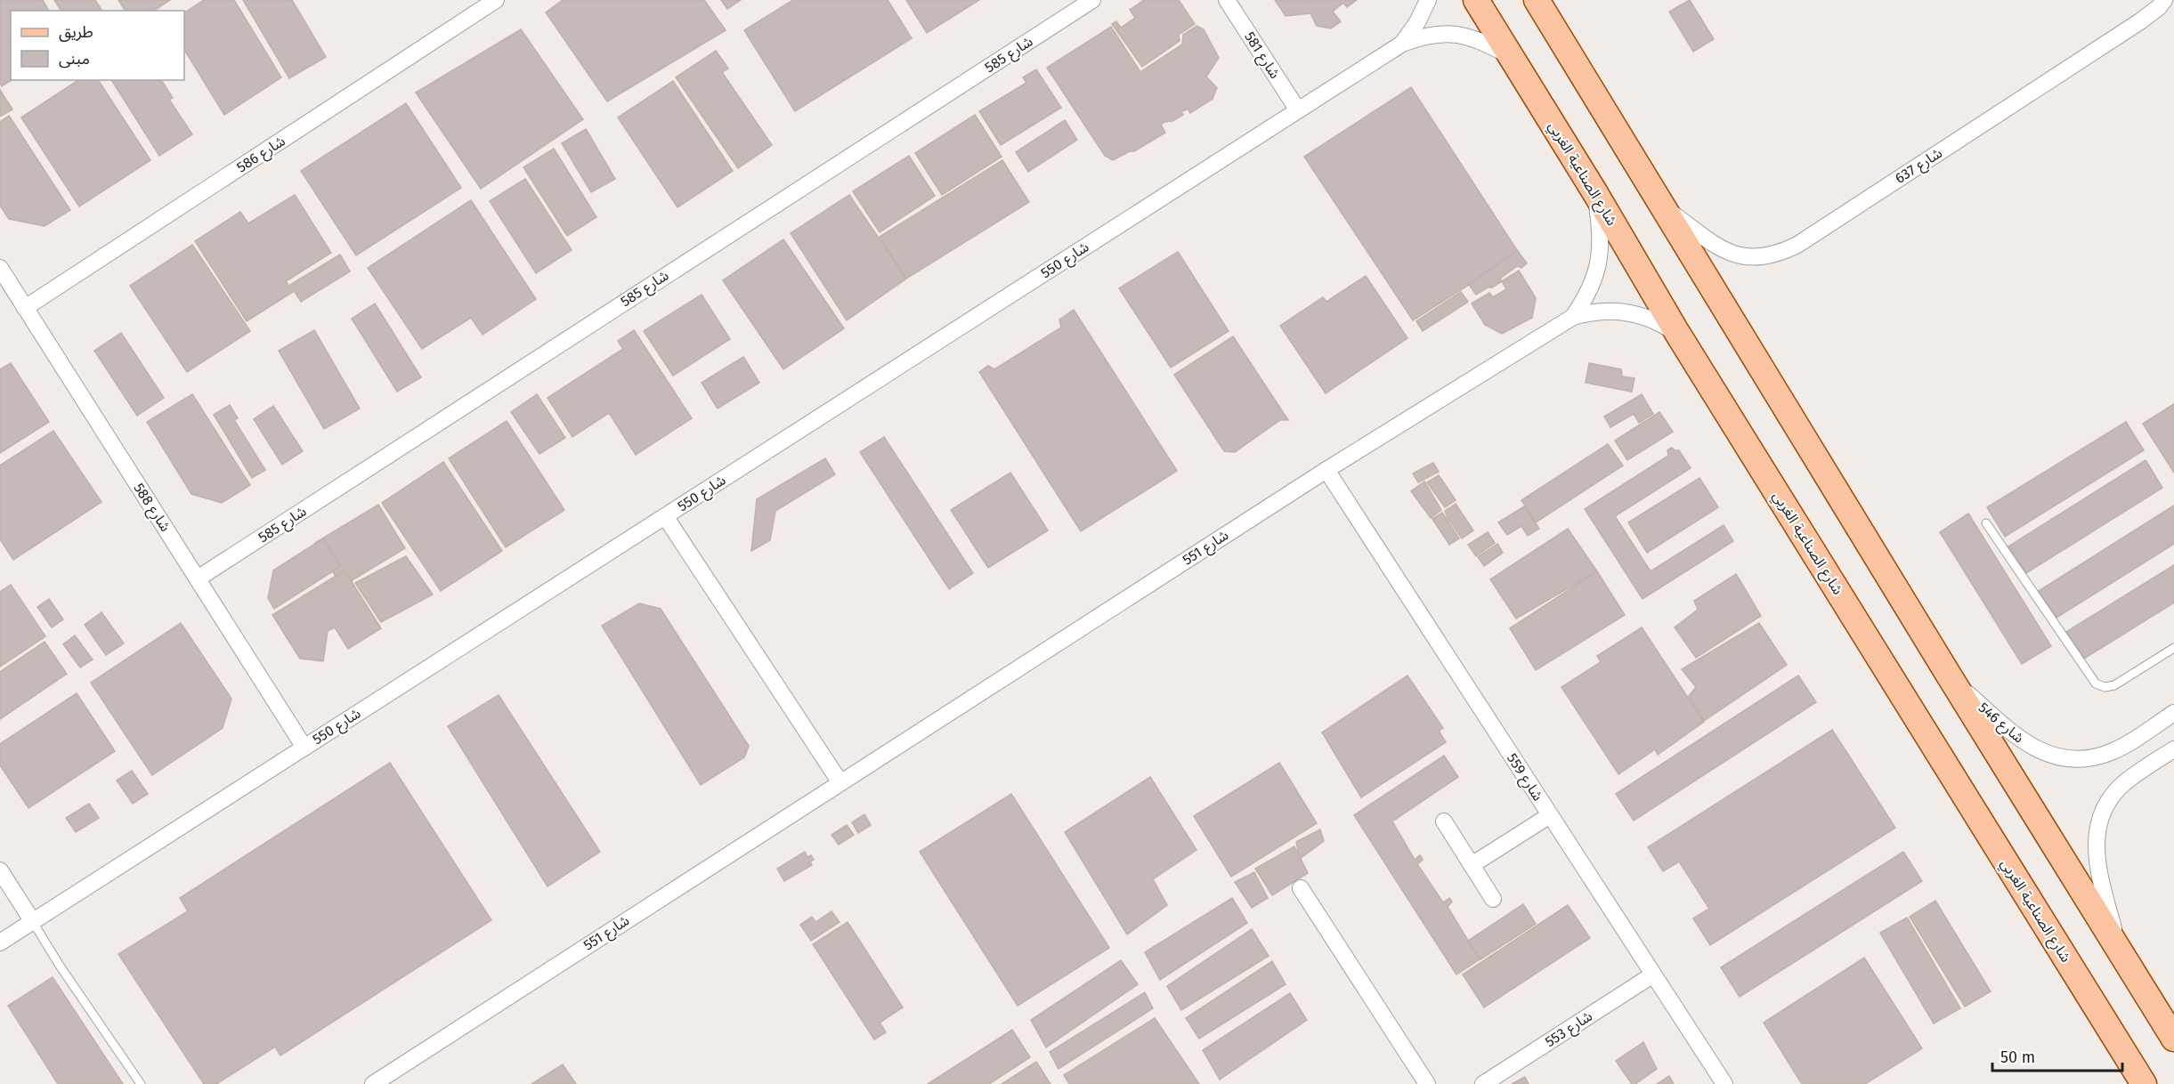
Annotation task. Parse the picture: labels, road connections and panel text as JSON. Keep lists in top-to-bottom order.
{
  "streets": {
    "main road": ["شارع الصناعية الغربي"],
    "street": [
      "شارع 585",
      "شارع 581",
      "شارع 586",
      "شارع 637",
      "شارع 550",
      "شارع 588",
      "شارع 551",
      "شارع 546",
      "شارع 559",
      "شارع 553"
    ]
  },
  "crossings": [
    ["شارع 585", "شارع 588"],
    ["شارع 581", "شارع 550"],
    ["شارع 586", "شارع 588"],
    ["شارع الصناعية الغربي", "شارع 550"],
    ["شارع الصناعية الغربي", "شارع 551"],
    ["شارع 550", "شارع 588"],
    ["شارع 551", "شارع 559"],
    ["شارع 559", "شارع 553"]
  ],
  "legend": ["طريق", "مبنى"],
  "scale_bar": "50 m"
}
